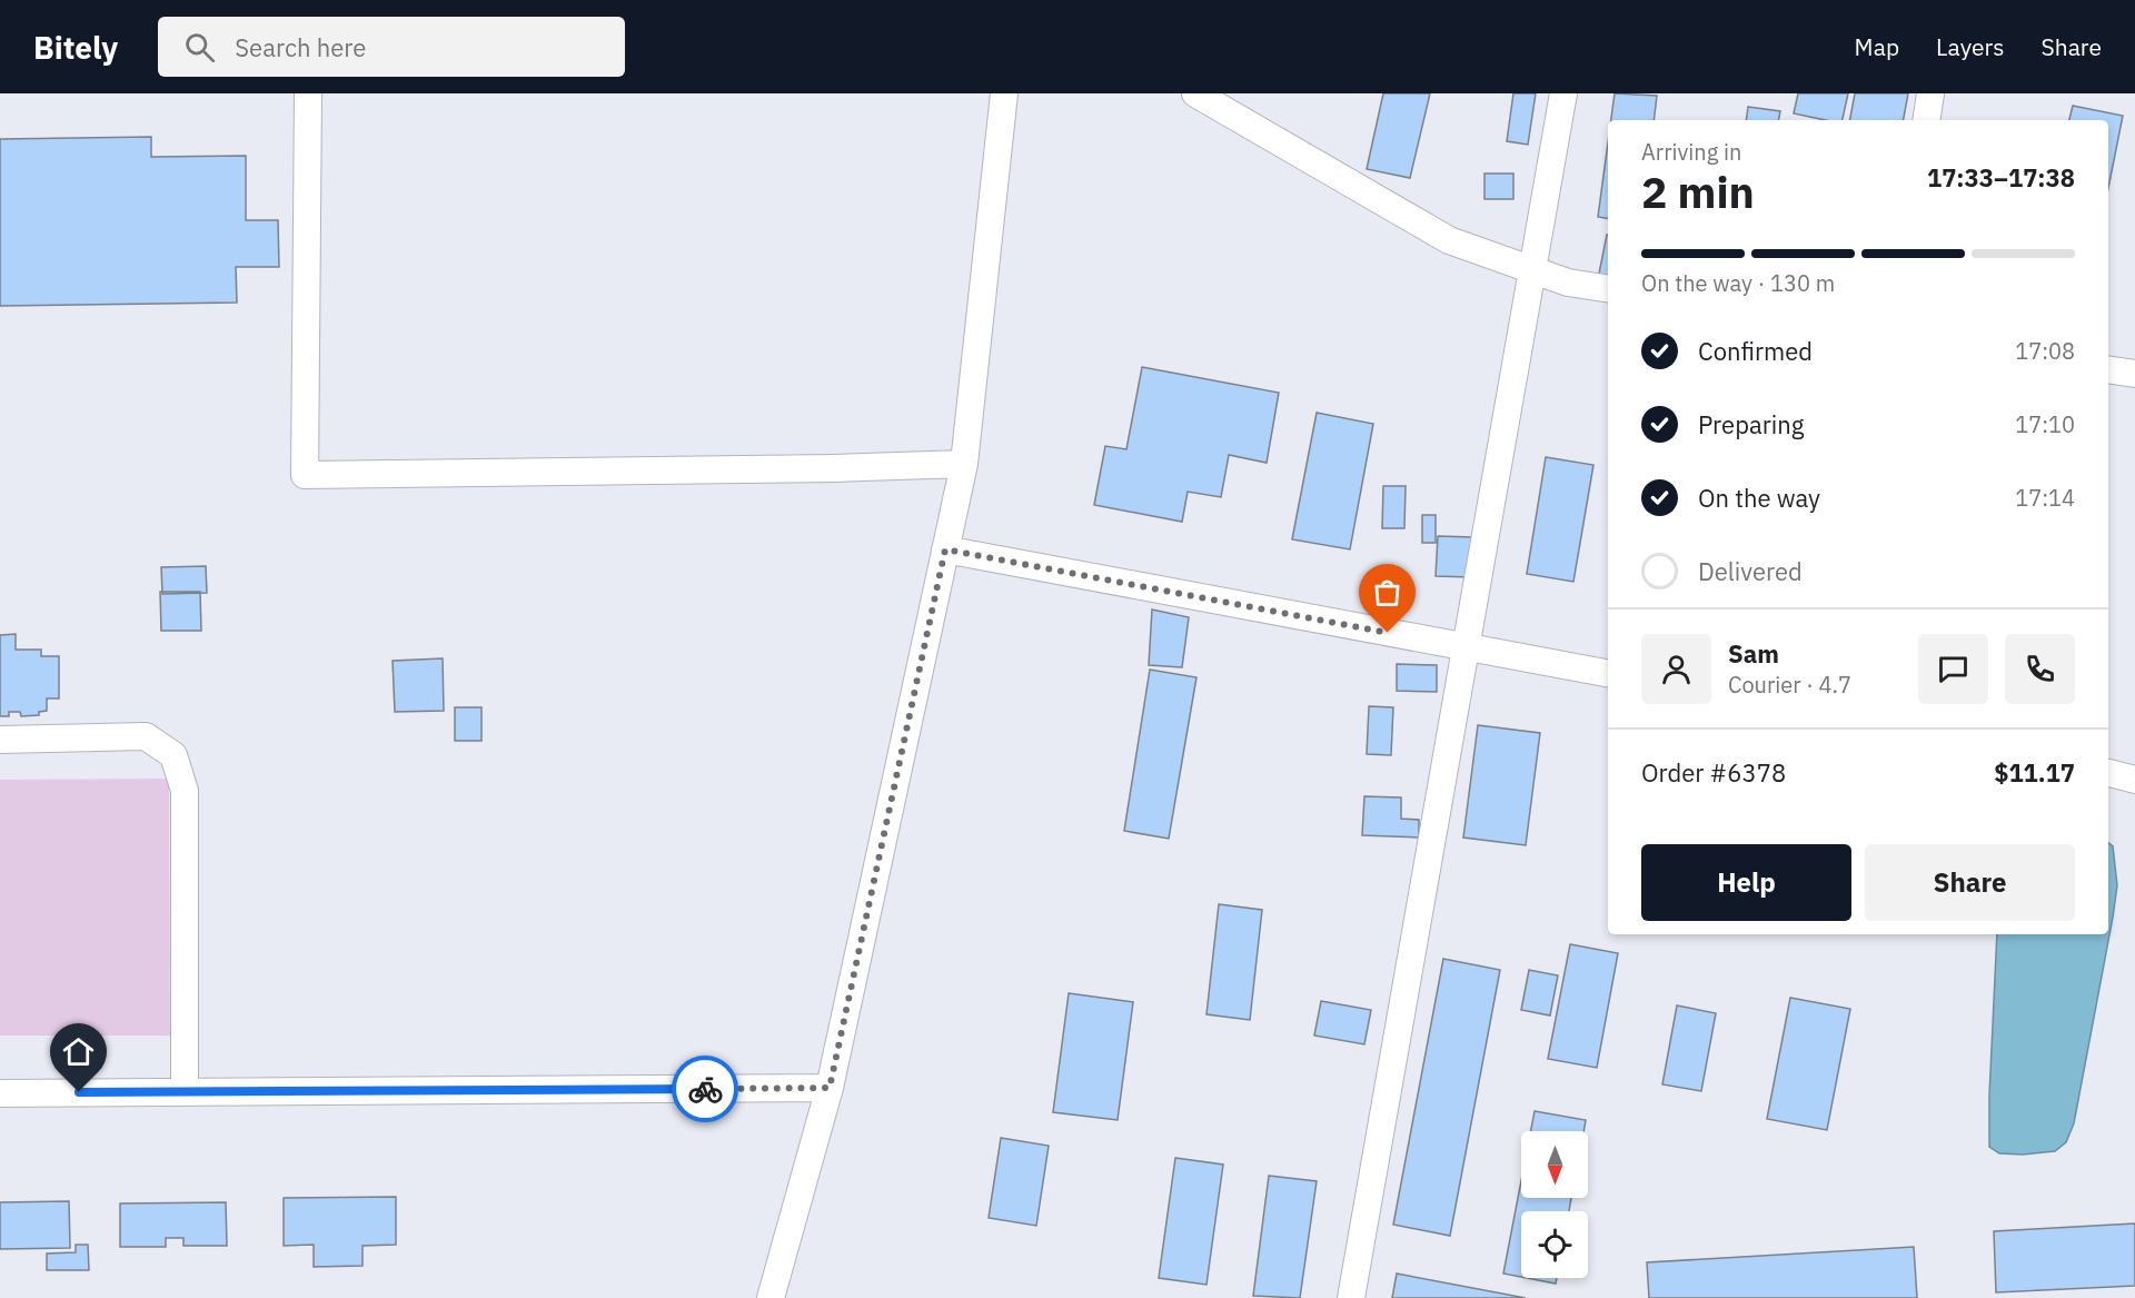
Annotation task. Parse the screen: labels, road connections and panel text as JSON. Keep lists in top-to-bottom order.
{
  "north": "bottom",
  "page": {
    "header": "Bitely",
    "search": "Search here",
    "nav": ["Map", "Layers", "Share"],
    "heading": ["2 min", "Arriving in", "17:33–17:38"],
    "panel": [
      "Sam",
      "Courier · 4.7",
      "Order #6378",
      "$11.17"
    ],
    "bar": "On the way · 130 m",
    "list": [
      ["Confirmed", "17:08"],
      ["Preparing", "17:10"],
      ["On the way", "17:14"],
      "Delivered"
    ],
    "buttons": ["Help", "Share"]
  }
}
